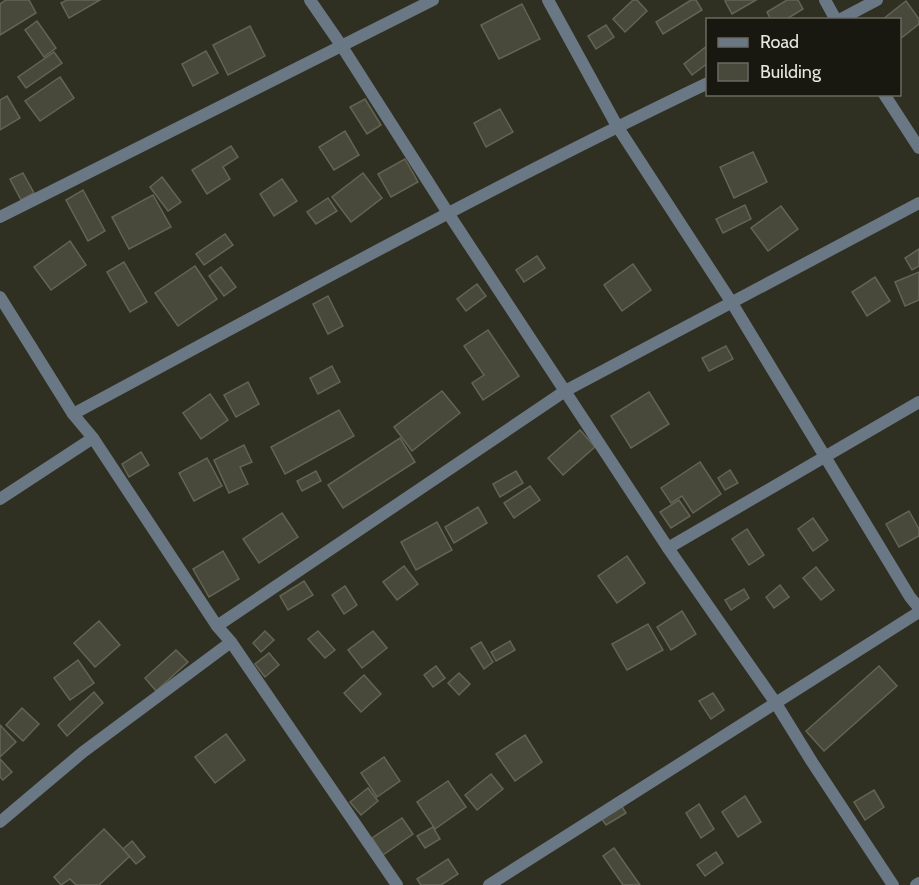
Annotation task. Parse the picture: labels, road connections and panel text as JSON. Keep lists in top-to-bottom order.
{
  "legend": ["Road", "Building"]
}
